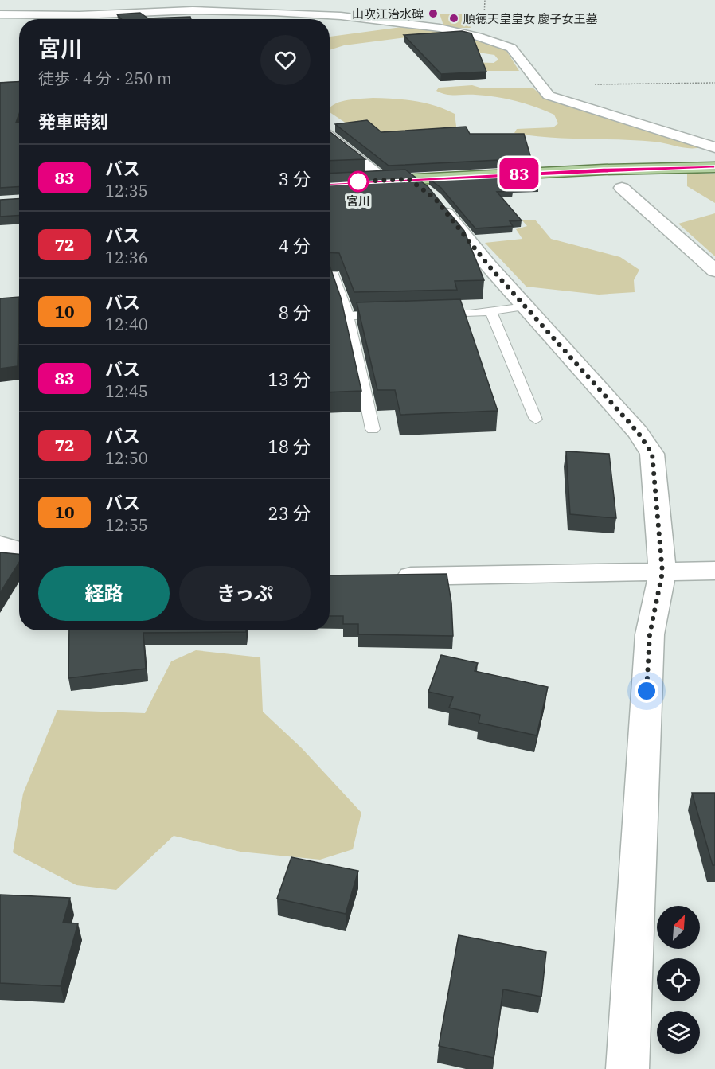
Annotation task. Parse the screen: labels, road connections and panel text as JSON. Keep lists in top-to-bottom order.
{
  "places": ["山吹江治水碑", "順徳天皇皇女 慶子女王墓", "宮川"],
  "lines": ["bus line 83"],
  "north": "top right",
  "page": {
    "on_map": "83",
    "heading": [
      ["宮川", "徒歩 · 4 分 · 250 m"],
      "発車時刻"
    ],
    "list": [
      {
        "mark": "83",
        "name": "バス",
        "note": "12:35",
        "value": "3 分"
      },
      {
        "mark": "72",
        "name": "バス",
        "note": "12:36",
        "value": "4 分"
      },
      {
        "mark": "10",
        "name": "バス",
        "note": "12:40",
        "value": "8 分"
      },
      {
        "mark": "83",
        "name": "バス",
        "note": "12:45",
        "value": "13 分"
      },
      {
        "mark": "72",
        "name": "バス",
        "note": "12:50",
        "value": "18 分"
      },
      {
        "mark": "10",
        "name": "バス",
        "note": "12:55",
        "value": "23 分"
      }
    ],
    "buttons": ["経路", "きっぷ"]
  }
}
